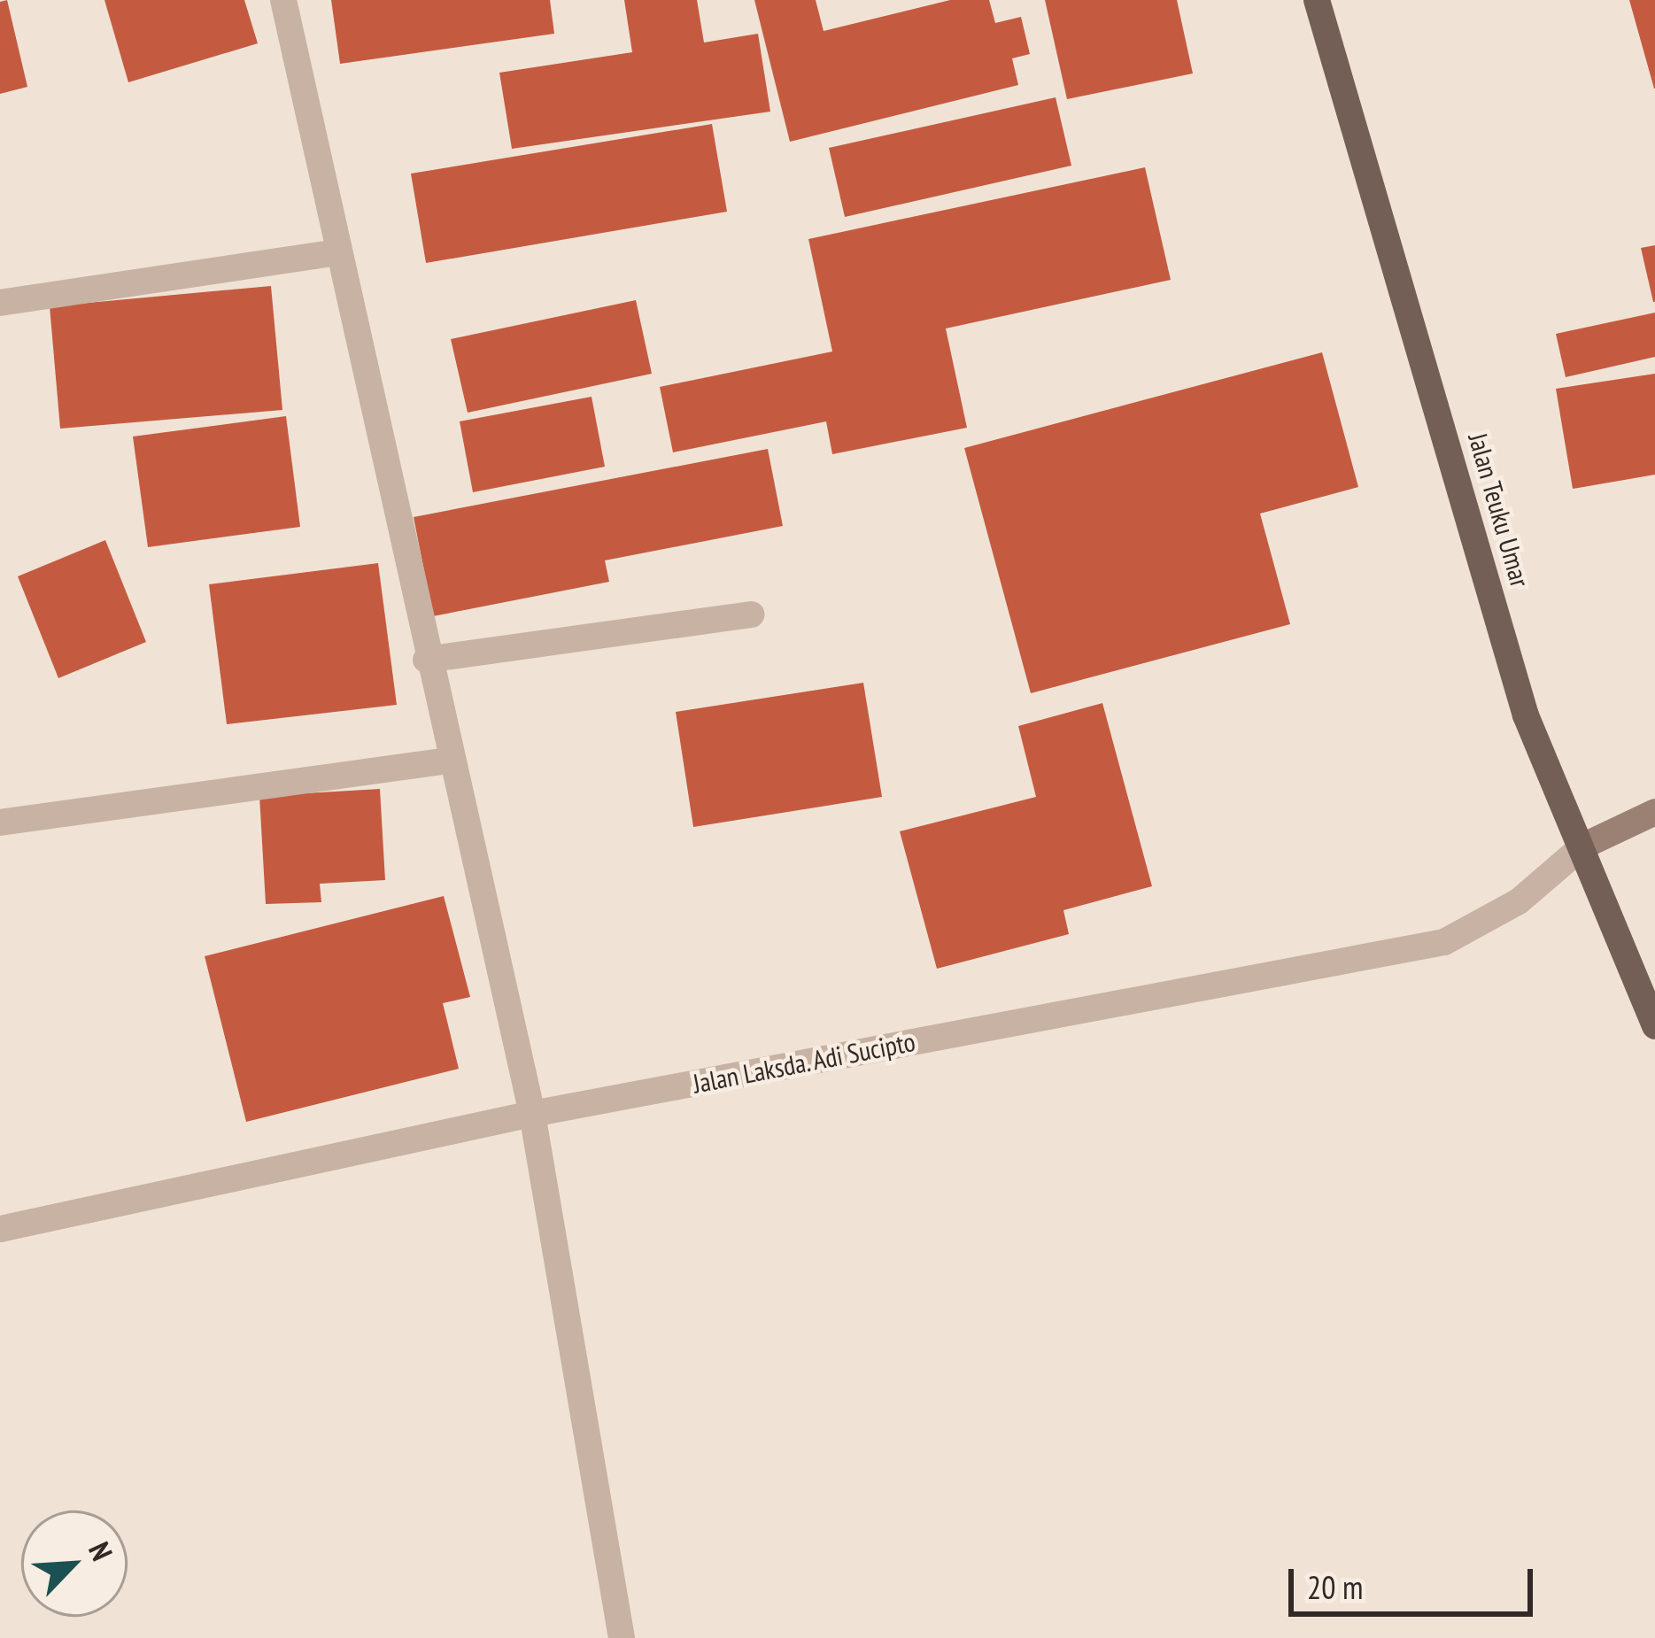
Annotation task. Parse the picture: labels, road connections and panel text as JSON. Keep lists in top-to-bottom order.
{
  "streets": {
    "main road": ["Jalan Teuku Umar"],
    "street": ["Jalan Laksda. Adi Sucipto"]
  },
  "crossings": [
    ["Jalan Teuku Umar", "Jalan Laksda. Adi Sucipto"]
  ],
  "scale_bar": "20 m",
  "north": "top right"
}
